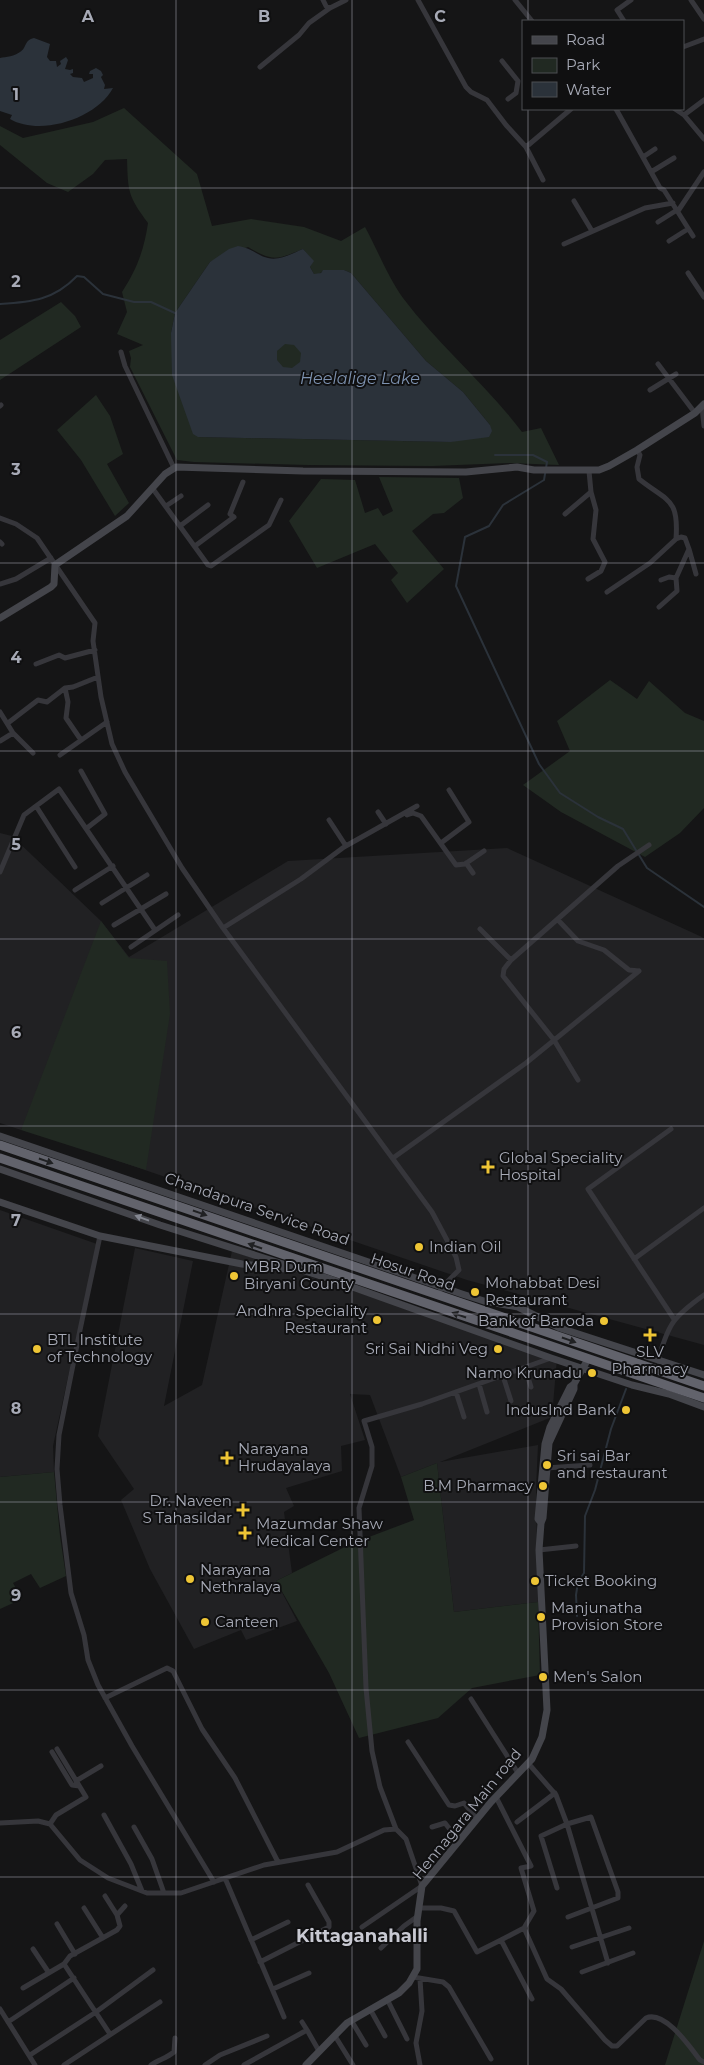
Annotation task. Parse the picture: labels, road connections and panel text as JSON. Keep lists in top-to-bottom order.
{
  "streets": {
    "highway": ["Hosur Road"],
    "street": ["Chandapura Service Road", "Hennagara Main road"]
  },
  "crossings": [
    ["Chandapura Service Road", "Hosur Road"],
    ["Hosur Road", "Hennagara Main road"]
  ],
  "districts": ["Kittaganahalli"],
  "water": ["Heelalige Lake"],
  "places": {
    "health": [
      "Global Speciality Hospital",
      "SLV Pharmacy",
      "Narayana Hrudayalaya",
      "Dr. Naveen S Tahasildar",
      "Mazumdar Shaw Medical Center"
    ],
    "other": [
      "Indian Oil",
      "MBR Dum Biryani County",
      "Mohabbat Desi Restaurant",
      "Andhra Speciality Restaurant",
      "Bank of Baroda",
      "BTL Institute of Technology",
      "Sri Sai Nidhi Veg",
      "Namo Krunadu",
      "IndusInd Bank",
      "Sri sai Bar and restaurant",
      "B.M Pharmacy",
      "Narayana Nethralaya",
      "Ticket Booking",
      "Manjunatha Provision Store",
      "Canteen",
      "Men's Salon"
    ]
  },
  "legend": ["Road", "Park", "Water"],
  "grid": {
    "columns": ["A", "B", "C"],
    "rows": [
      "1",
      "2",
      "3",
      "4",
      "5",
      "6",
      "7",
      "8",
      "9"
    ]
  }
}
